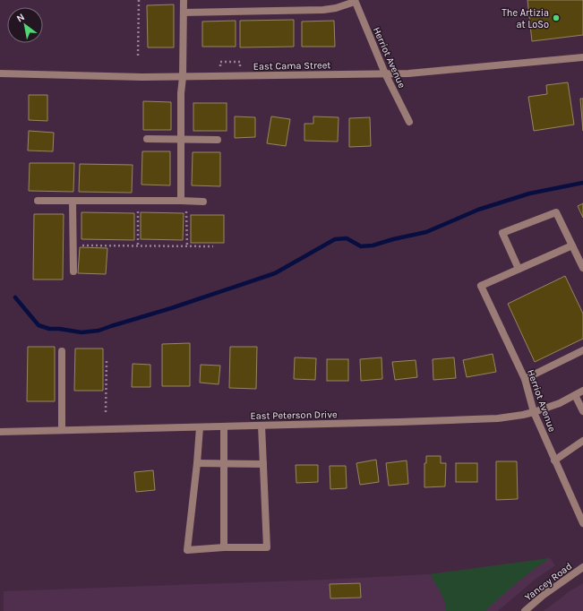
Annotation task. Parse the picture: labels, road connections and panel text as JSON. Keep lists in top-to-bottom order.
{
  "streets": {
    "street": [
      "Herriot Avenue",
      "East Cama Street",
      "East Peterson Drive",
      "Yancey Road"
    ]
  },
  "crossings": [
    ["Herriot Avenue", "East Cama Street"],
    ["Herriot Avenue", "East Peterson Drive"]
  ],
  "places": ["The Artizia at LoSo"],
  "north": "top left"
}
